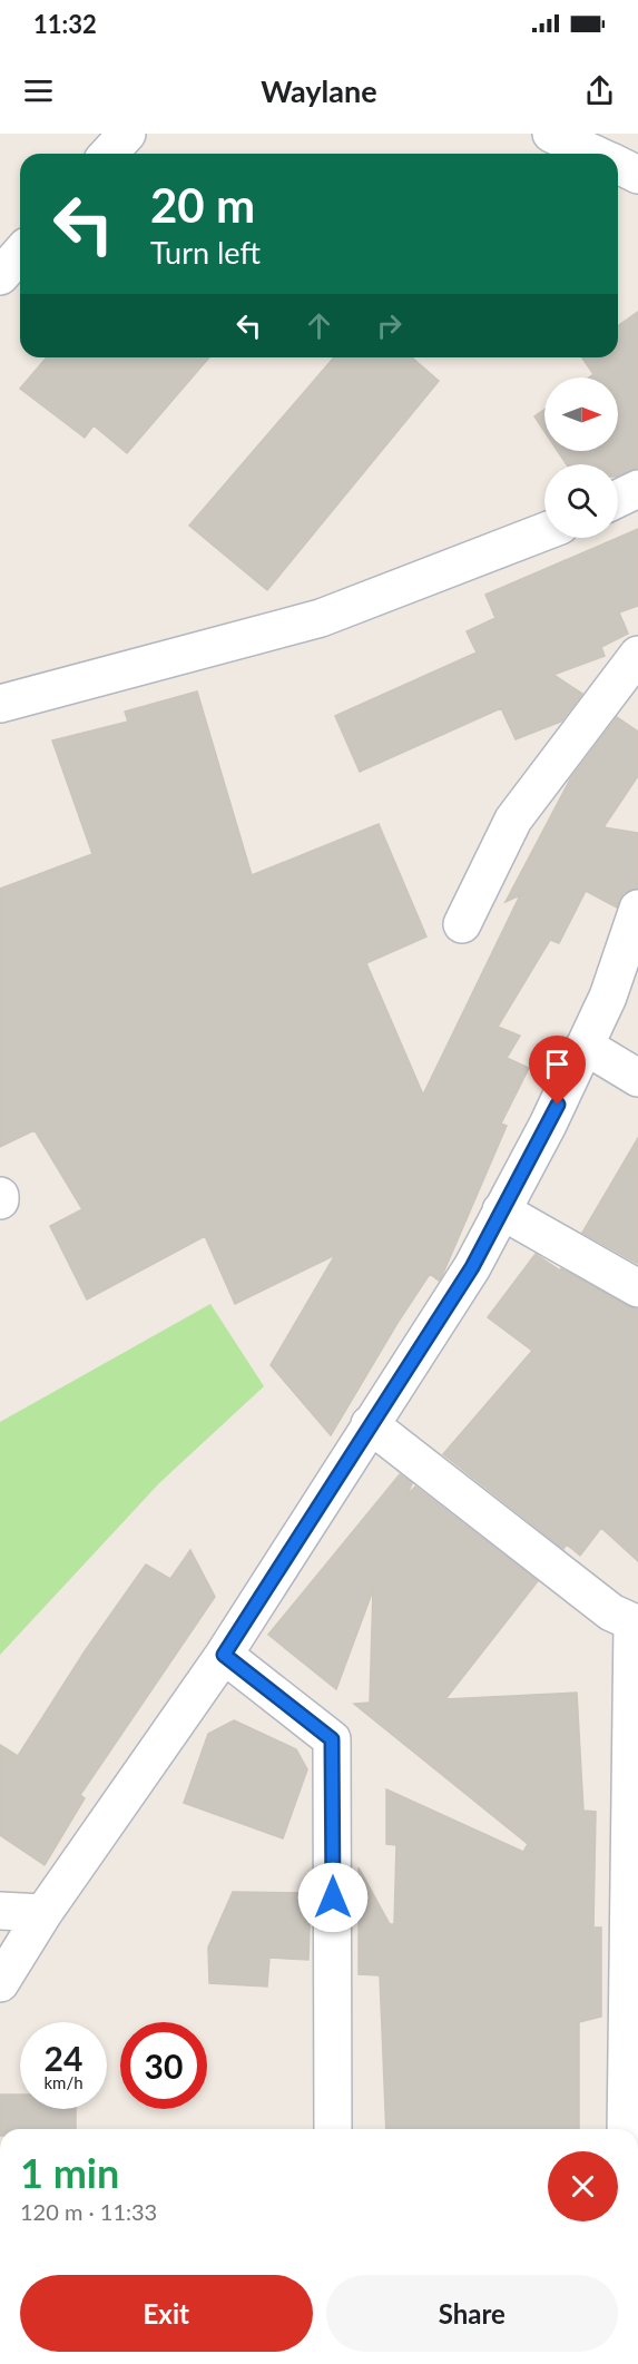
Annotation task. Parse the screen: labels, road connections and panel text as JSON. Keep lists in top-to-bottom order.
{
  "north": "right",
  "page": {
    "status": "11:32",
    "header": "Waylane",
    "turn": ["20 m", "Turn left"],
    "speed": "24 km/h",
    "limit": "30",
    "heading": ["1 min", "120 m · 11:33"],
    "buttons": ["Exit", "Share"]
  }
}
